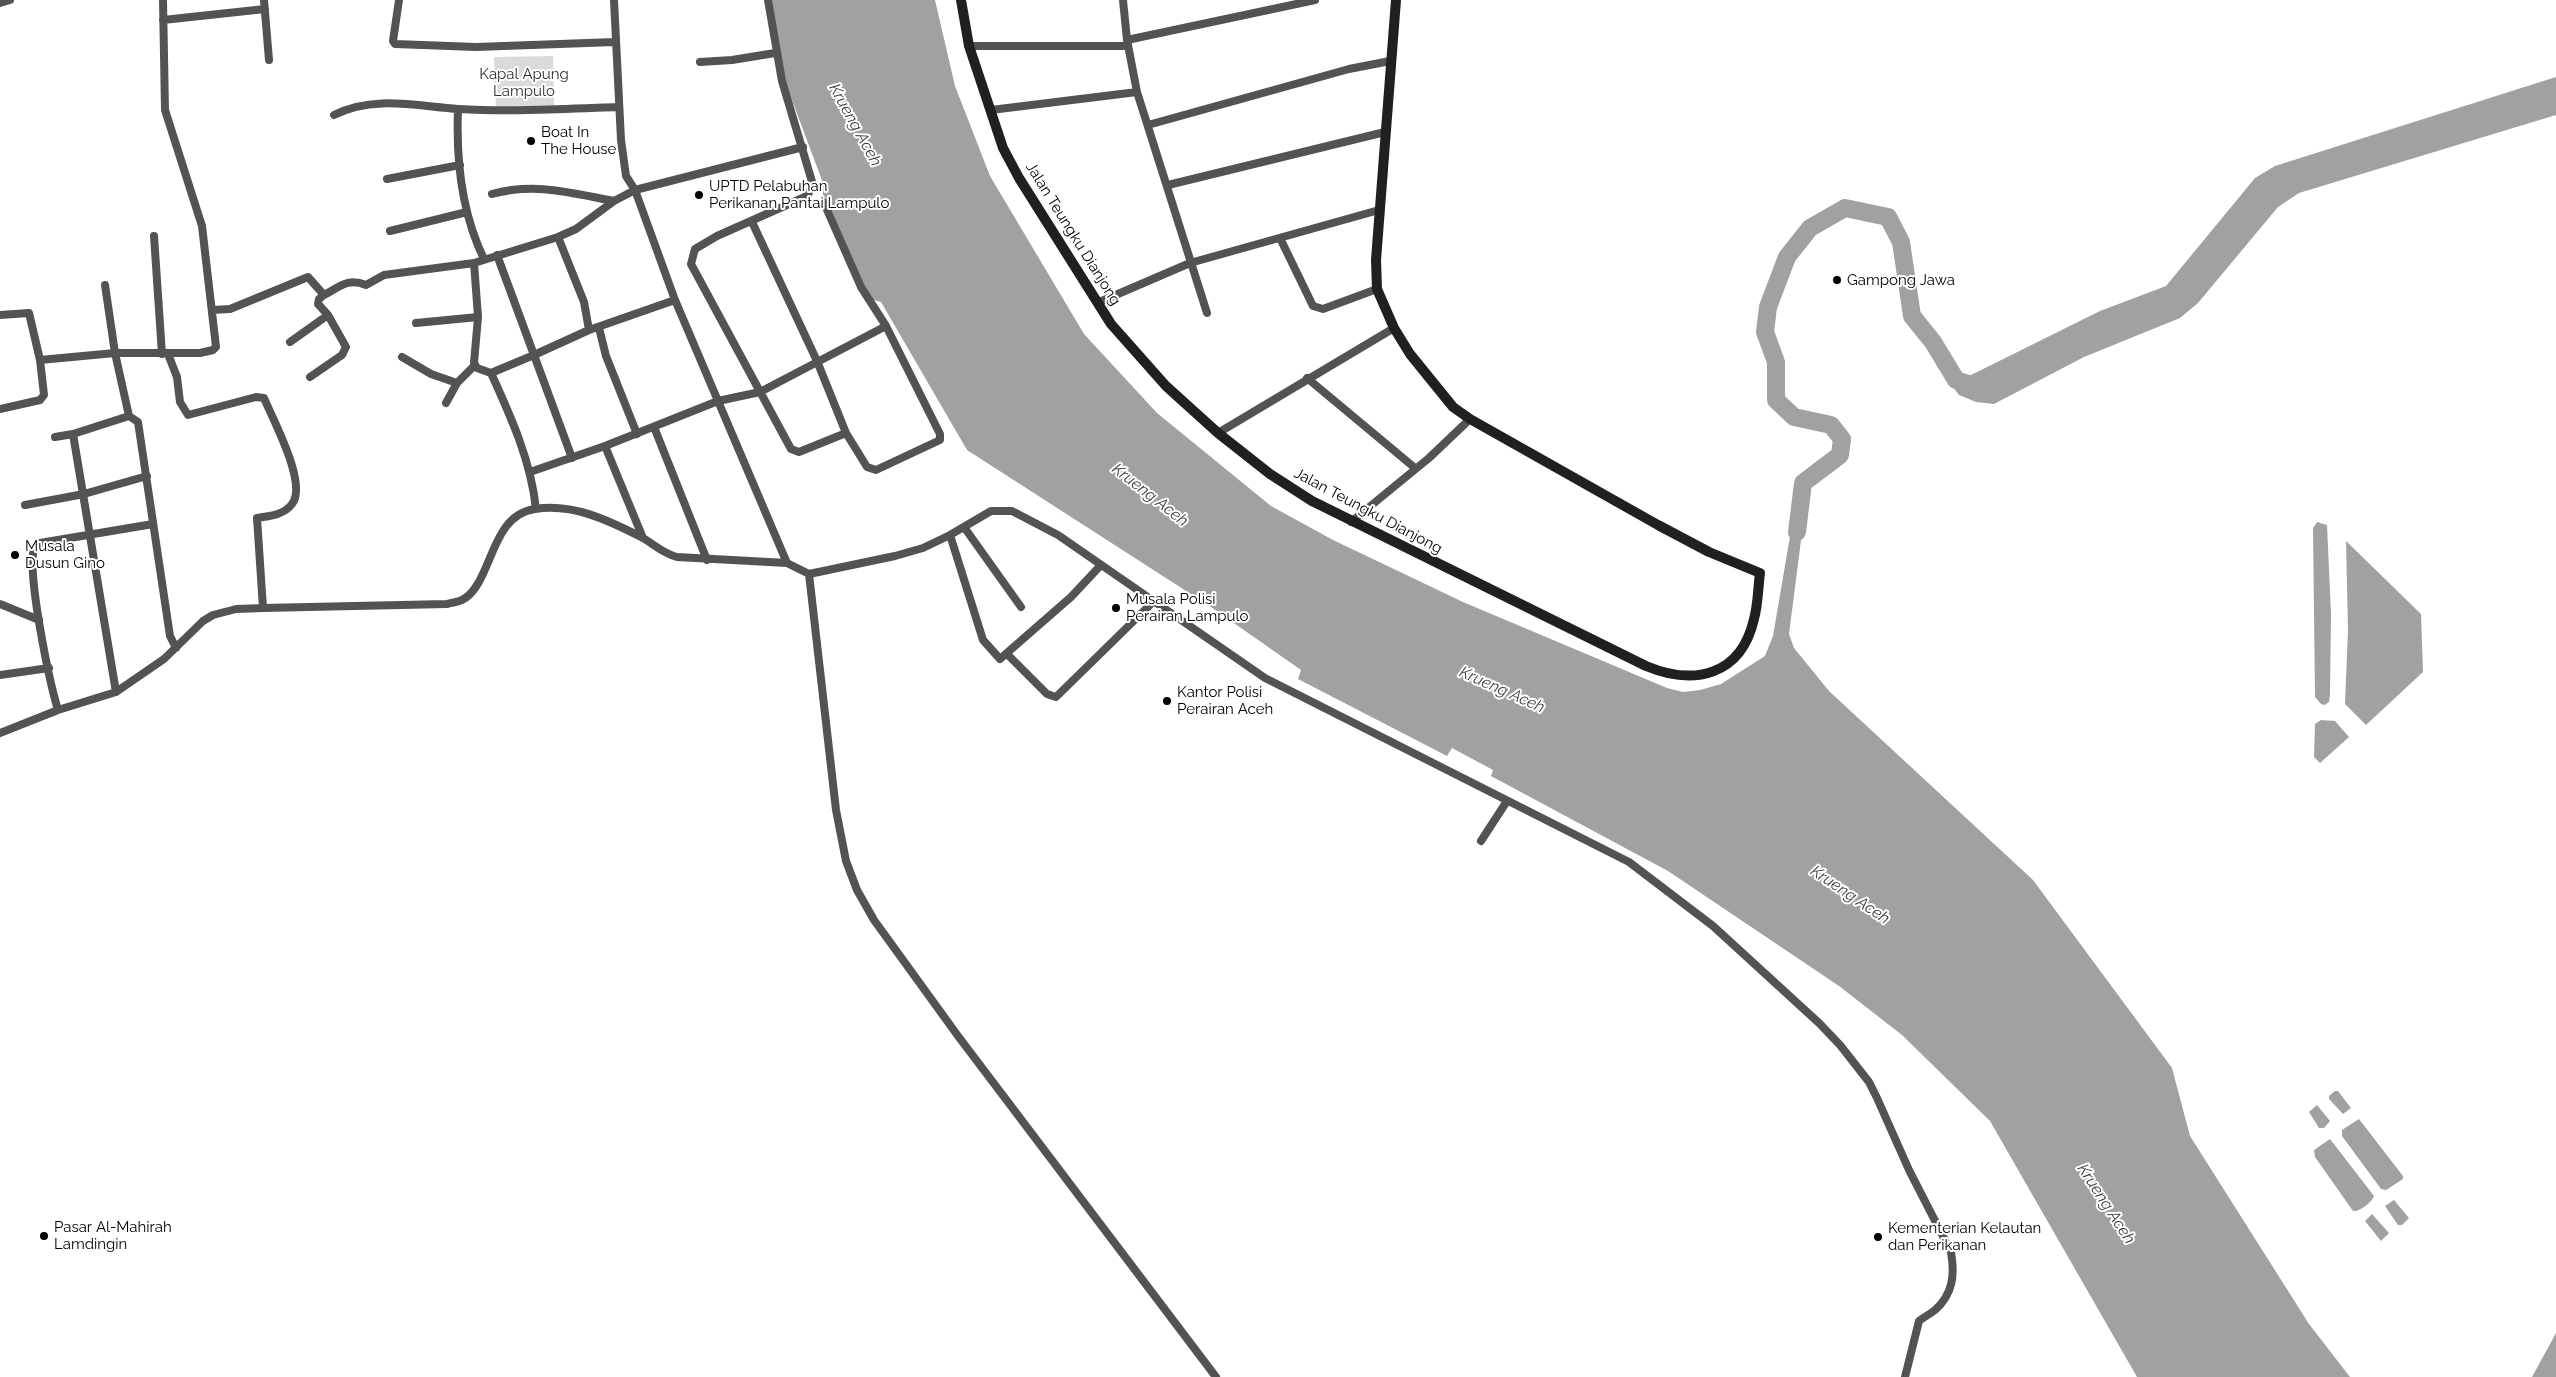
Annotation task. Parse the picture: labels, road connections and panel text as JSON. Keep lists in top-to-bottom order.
{
  "streets": {
    "street": ["Jalan Teungku Dianjong"]
  },
  "water": ["Krueng Aceh"],
  "parks": ["Kapal Apung Lampulo"],
  "places": [
    "Boat In The House",
    "UPTD Pelabuhan Perikanan Pantai Lampulo",
    "Gampong Jawa",
    "Musala Dusun Gino",
    "Musala Polisi Perairan Lampulo",
    "Kantor Polisi Perairan Aceh",
    "Pasar Al-Mahirah Lamdingin",
    "Kementerian Kelautan dan Perikanan"
  ]
}
